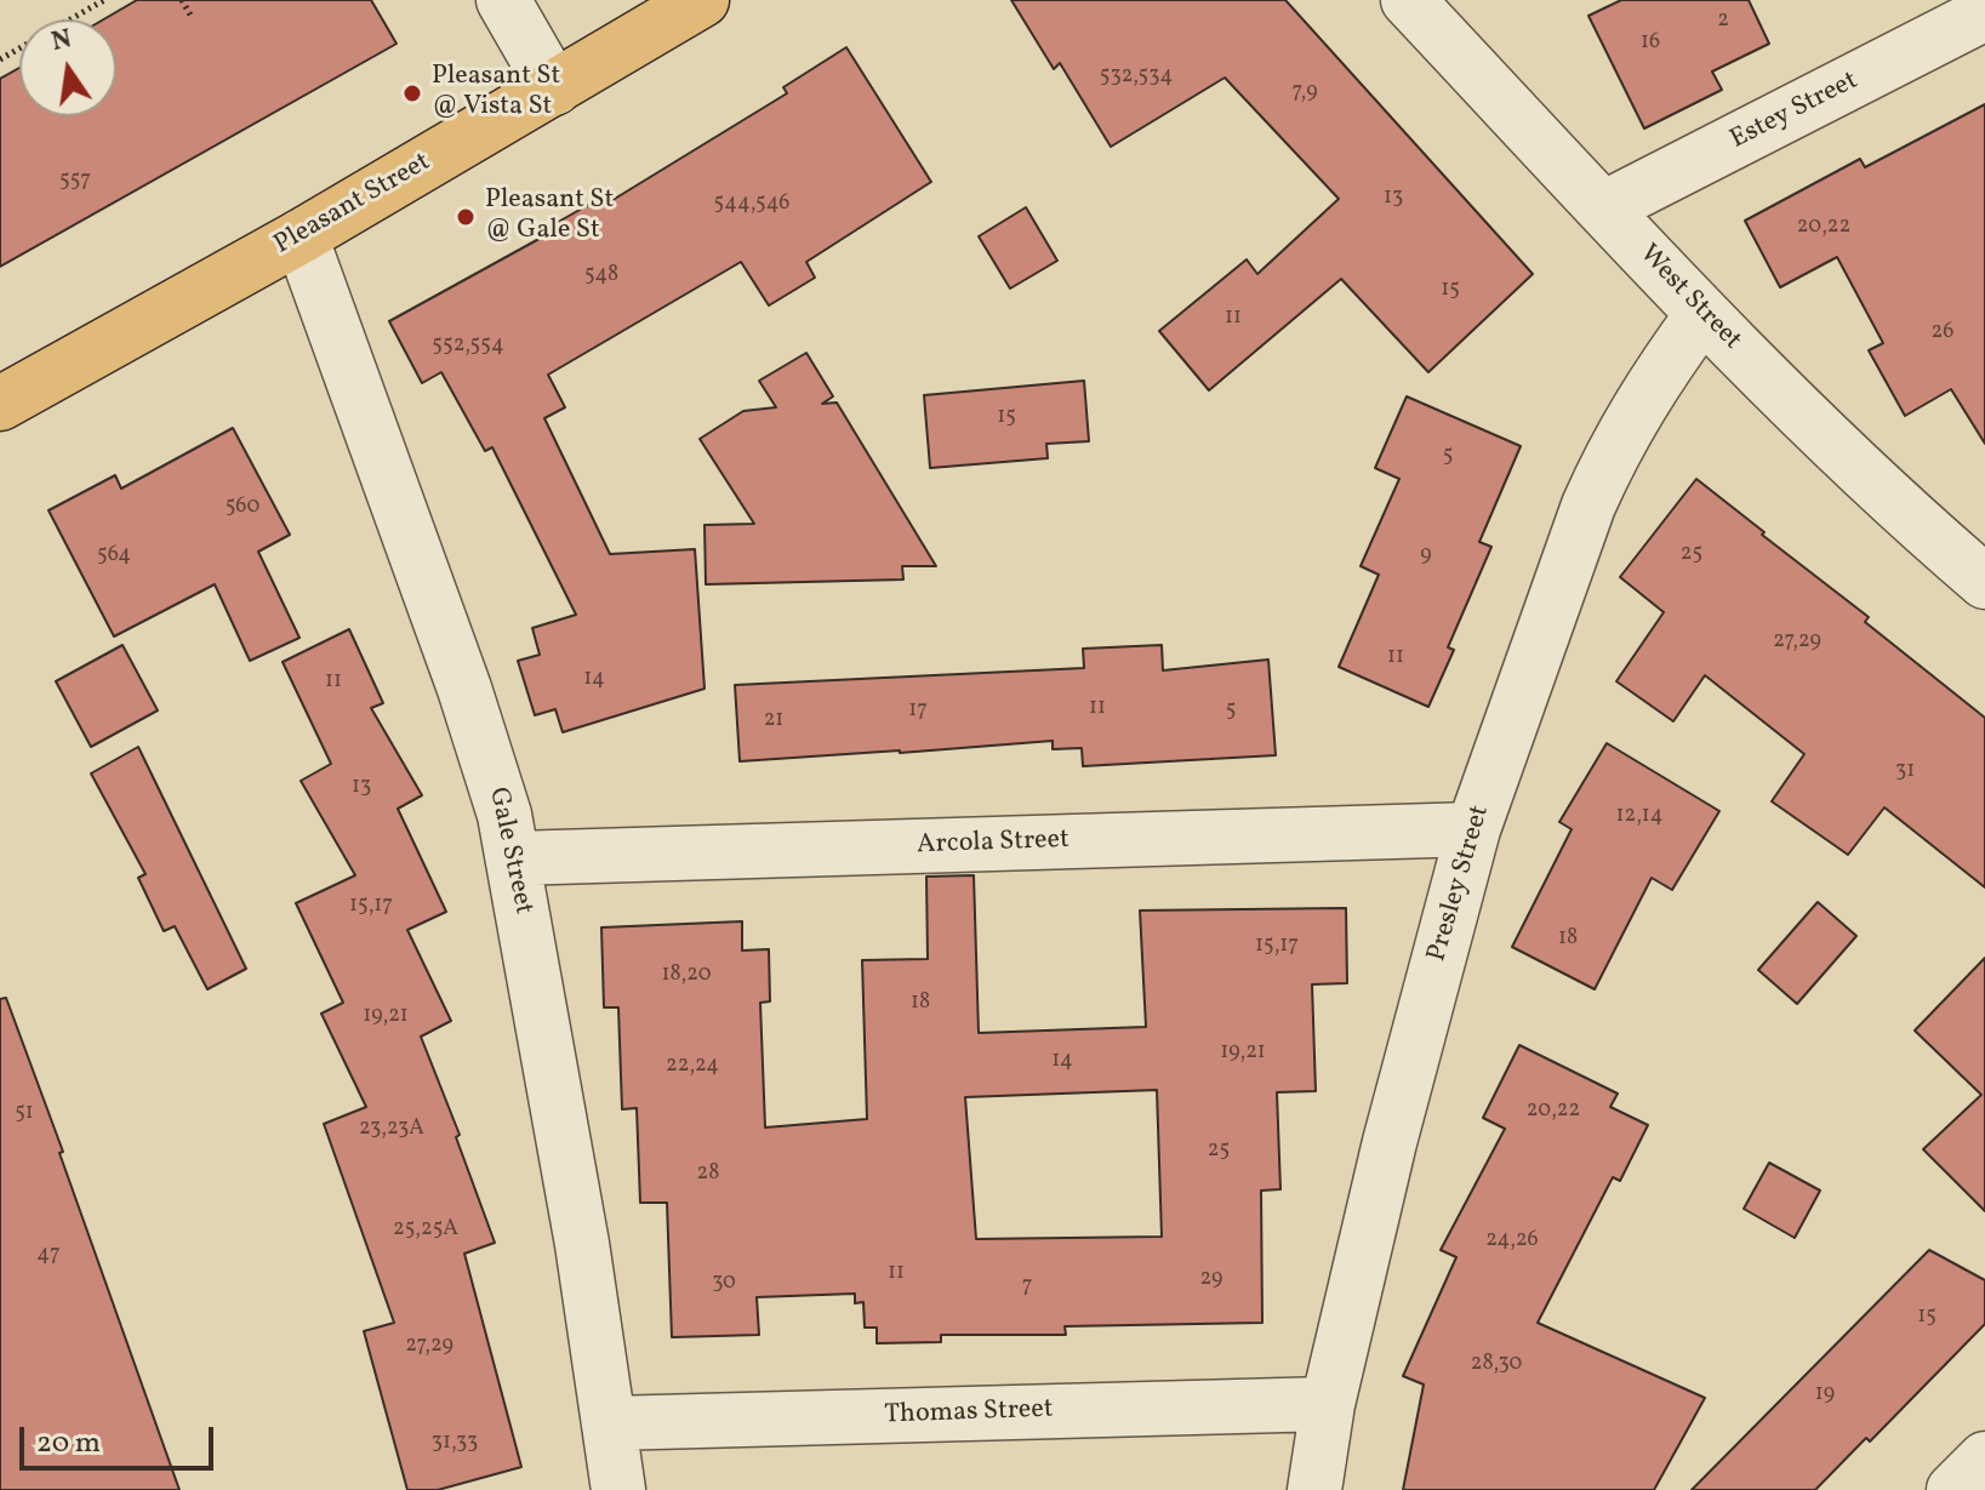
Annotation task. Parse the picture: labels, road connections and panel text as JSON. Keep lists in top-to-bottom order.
{
  "streets": {
    "main road": ["Pleasant Street"],
    "street": [
      "Estey Street",
      "West Street",
      "Arcola Street",
      "Gale Street",
      "Presley Street",
      "Thomas Street"
    ]
  },
  "crossings": [
    ["Estey Street", "West Street"],
    ["Pleasant Street", "Gale Street"],
    ["West Street", "Presley Street"],
    ["Arcola Street", "Gale Street"],
    ["Arcola Street", "Presley Street"],
    ["Gale Street", "Thomas Street"],
    ["Presley Street", "Thomas Street"]
  ],
  "places": ["Pleasant St @ Vista St", "Pleasant St @ Gale St"],
  "house_numbers": [
    "2",
    "16",
    "532,534",
    "7,9",
    "557",
    "13",
    "544,546",
    "20,22",
    "548",
    "15",
    "11",
    "26",
    "552,554",
    "15",
    "5",
    "560",
    "25",
    "564",
    "9",
    "27,29",
    "11",
    "14",
    "11",
    "11",
    "17",
    "5",
    "21",
    "31",
    "13",
    "12,14",
    "15,17",
    "18",
    "15,17",
    "18,20",
    "18",
    "19,21",
    "19,21",
    "14",
    "22,24",
    "20,22",
    "51",
    "23,23A",
    "25",
    "28",
    "25,25A",
    "24,26",
    "47",
    "11",
    "29",
    "30",
    "7",
    "15",
    "27,29",
    "28,30",
    "19",
    "31,33"
  ],
  "scale_bar": "20 m",
  "north": "top"
}
